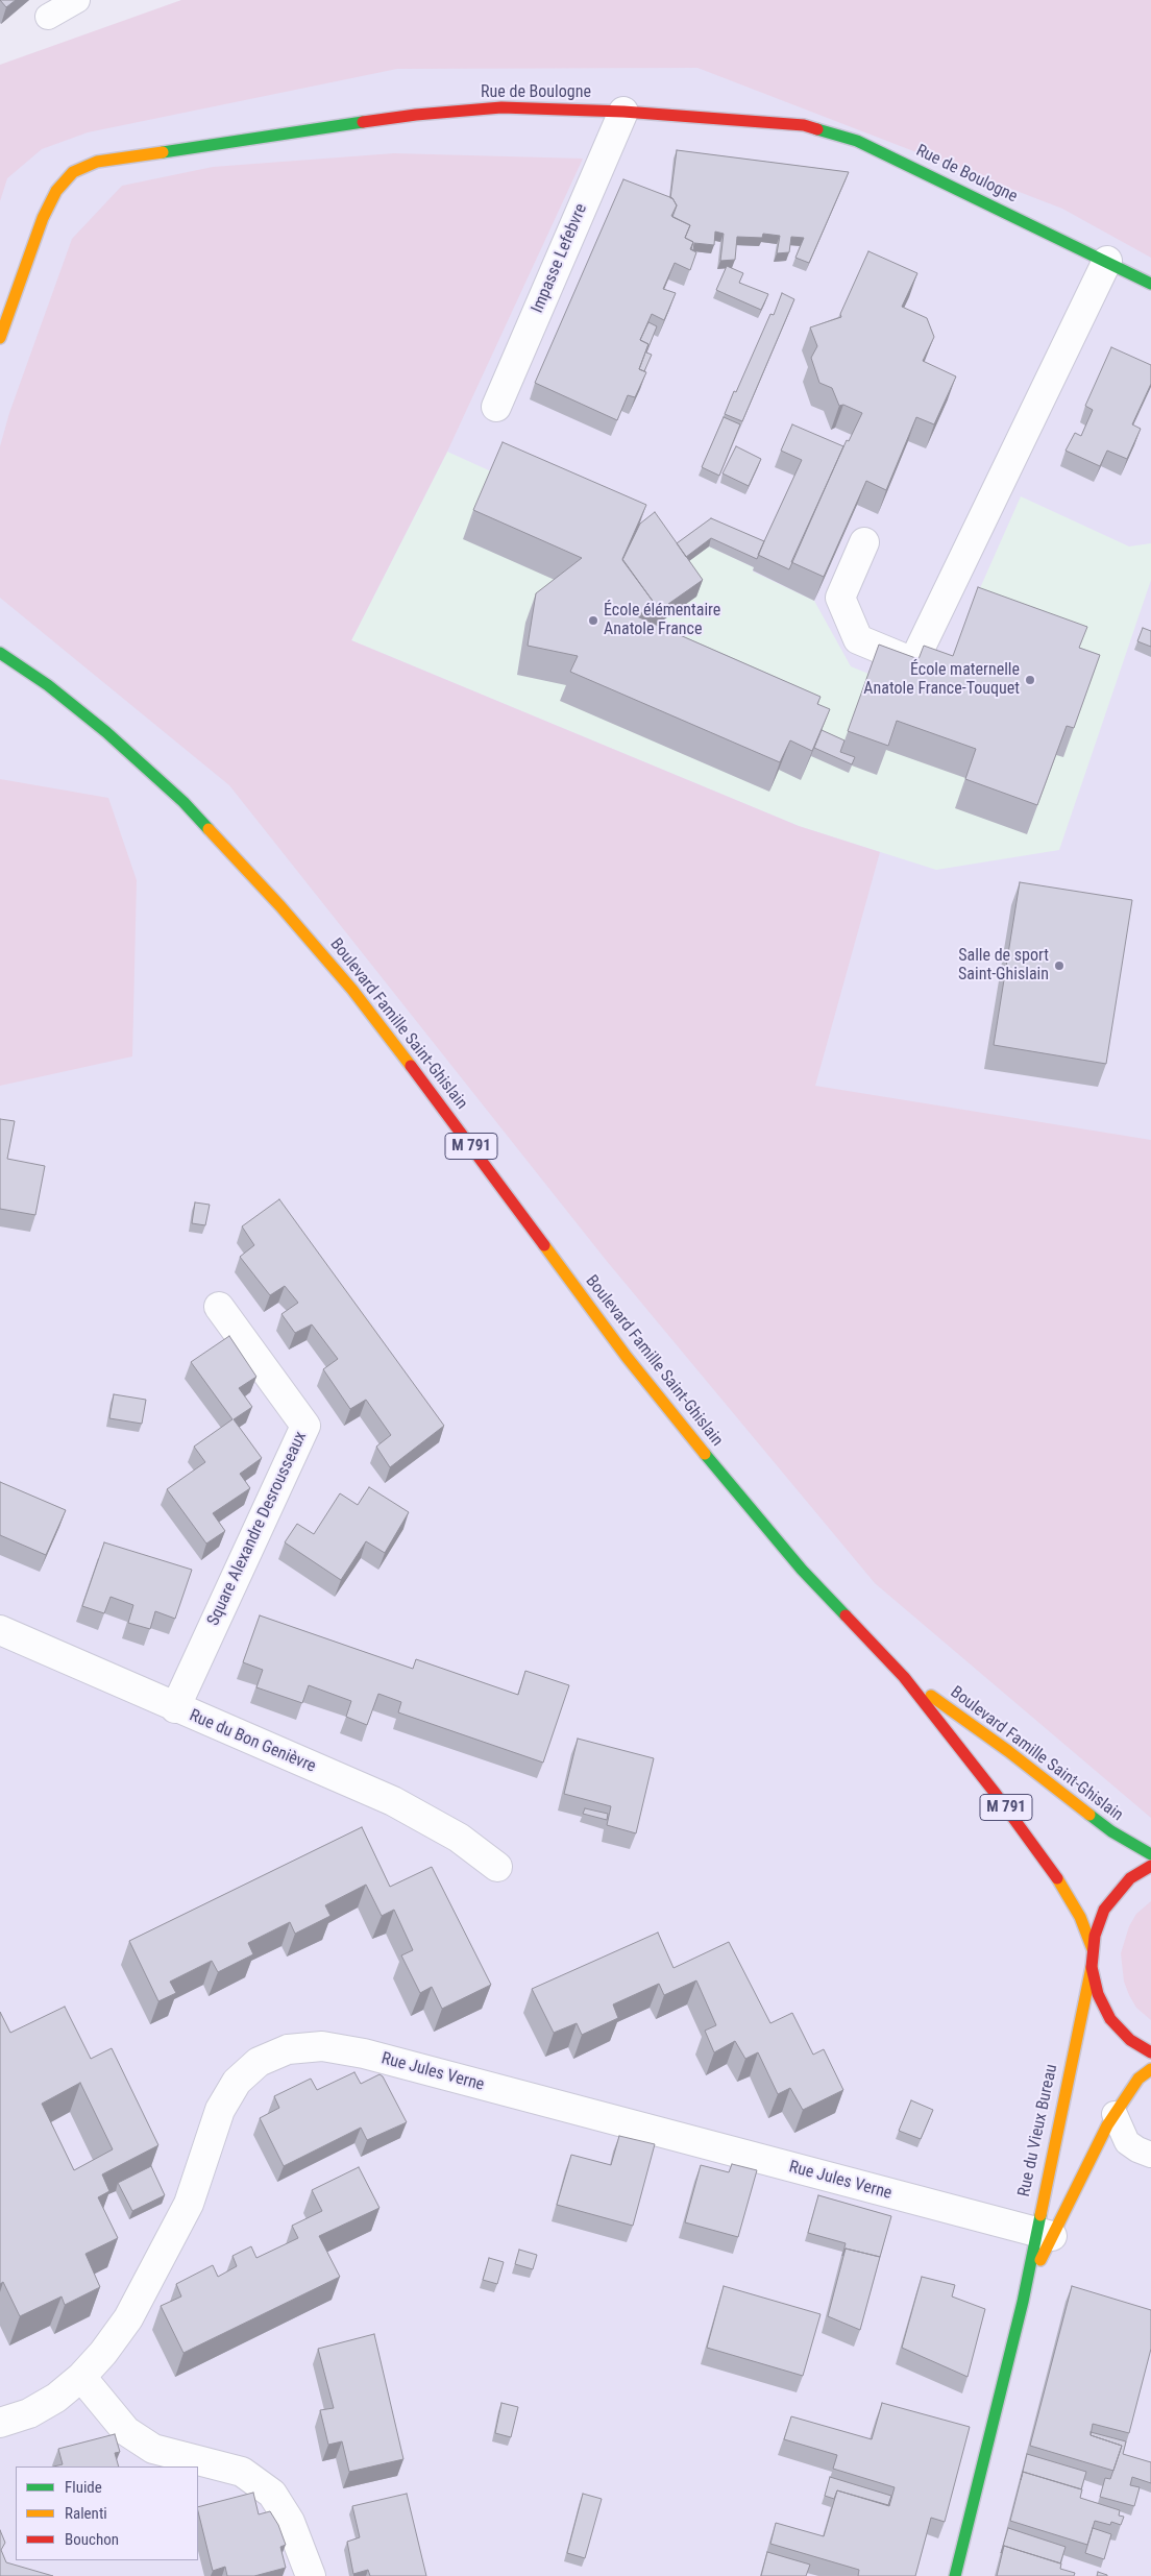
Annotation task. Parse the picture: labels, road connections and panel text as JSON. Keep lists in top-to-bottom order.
{
  "streets": {
    "main road": [
      "Rue de Boulogne",
      "Boulevard Famille Saint-Ghislain",
      "M 791",
      "Rue du Vieux Bureau"
    ],
    "street": [
      "Impasse Lefebvre",
      "Square Alexandre Desrousseaux",
      "Rue du Bon Genièvre",
      "Rue Jules Verne"
    ]
  },
  "crossings": [
    ["Rue de Boulogne", "Impasse Lefebvre"],
    ["Square Alexandre Desrousseaux", "Rue du Bon Genièvre"],
    ["Rue Jules Verne", "Rue du Vieux Bureau"]
  ],
  "places": ["École élémentaire Anatole France", "École maternelle Anatole France-Touquet", "Salle de sport Saint-Ghislain"],
  "legend": ["Fluide", "Ralenti", "Bouchon"]
}
